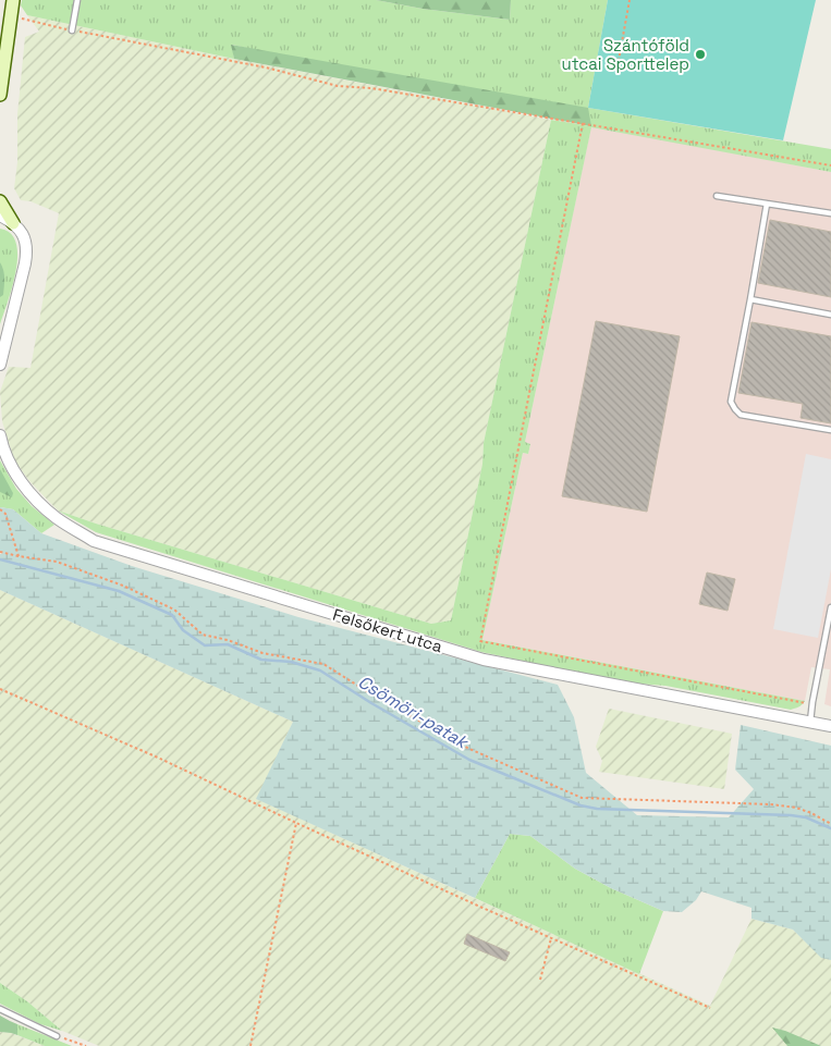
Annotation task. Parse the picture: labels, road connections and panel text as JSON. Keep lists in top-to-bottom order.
{
  "streets": {
    "street": ["Felsőkert utca"]
  },
  "water": ["Csömöri-patak"],
  "places": ["Szántóföld utcai Sporttelep"]
}
